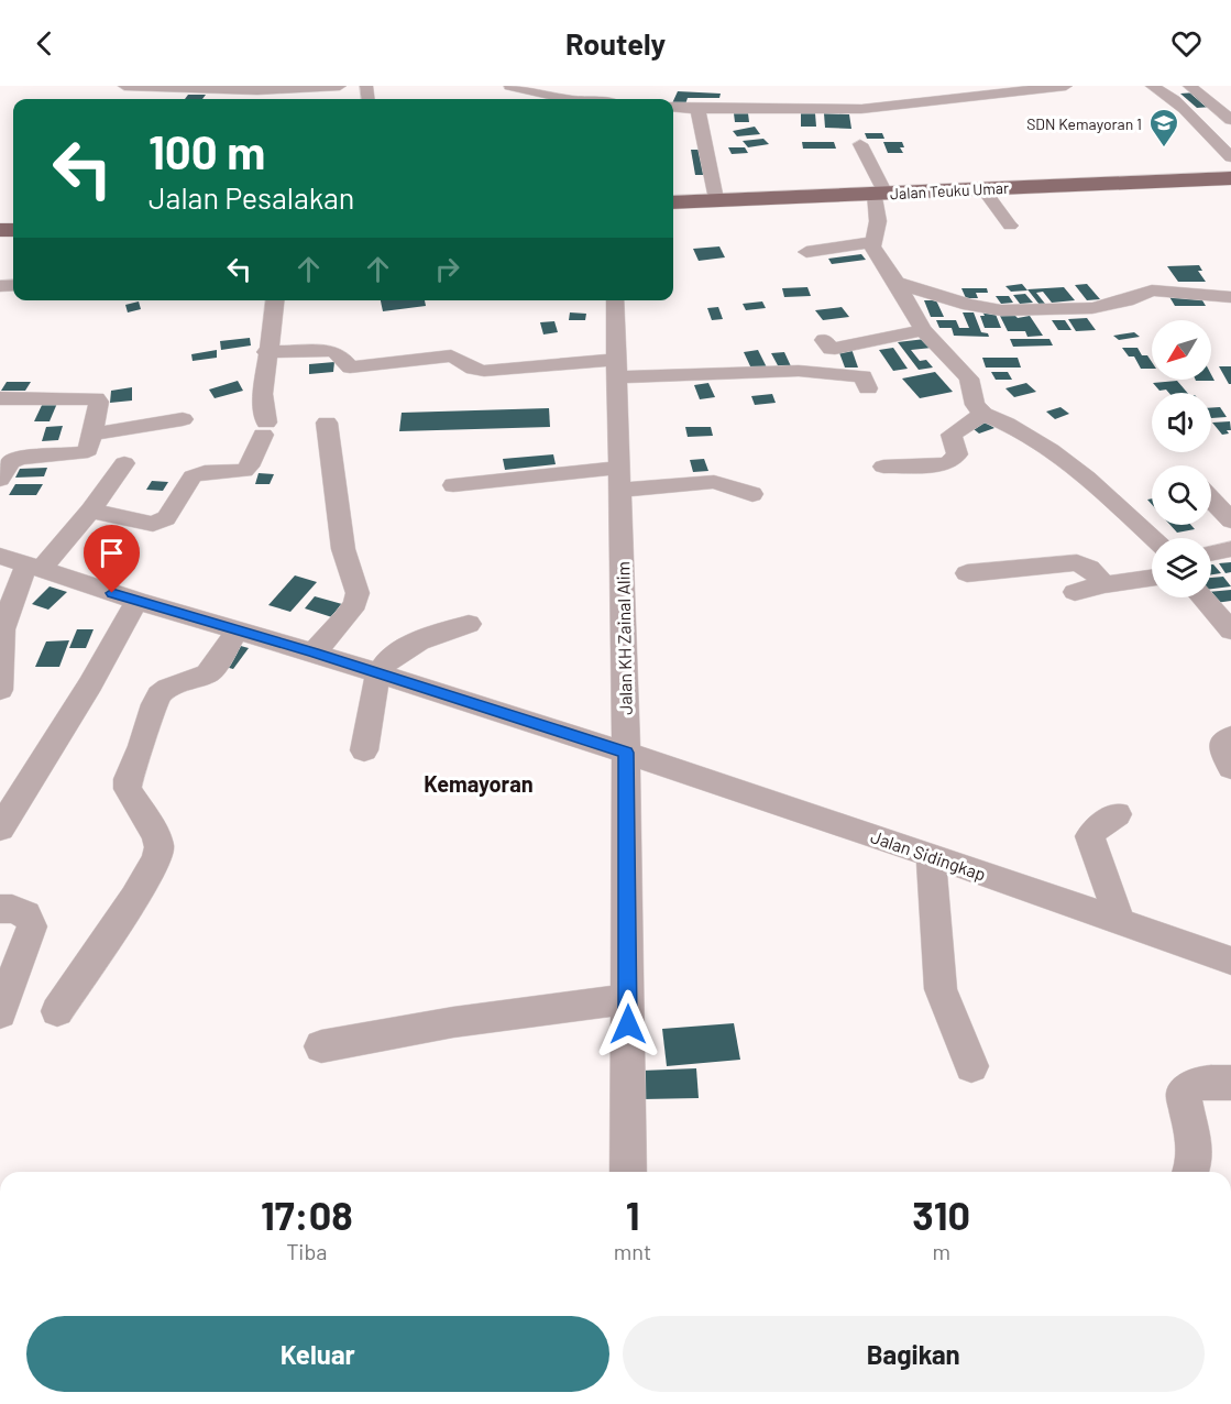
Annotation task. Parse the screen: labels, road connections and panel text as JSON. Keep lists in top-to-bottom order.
{
  "streets": {
    "main road": ["Jalan Teuku Umar"],
    "street": ["Jalan KH Zainal Alim", "Jalan Sidingkap"]
  },
  "crossings": [
    ["Jalan KH Zainal Alim", "Jalan Sidingkap"]
  ],
  "districts": ["Kemayoran"],
  "places": {
    "school or university": ["SDN Kemayoran 1"]
  },
  "north": "bottom left",
  "page": {
    "header": "Routely",
    "turn": ["100 m", "Jalan Pesalakan"],
    "eta": [
      "17:08",
      "Tiba",
      "1",
      "mnt",
      "310",
      "m"
    ],
    "buttons": ["Keluar", "Bagikan"]
  }
}
